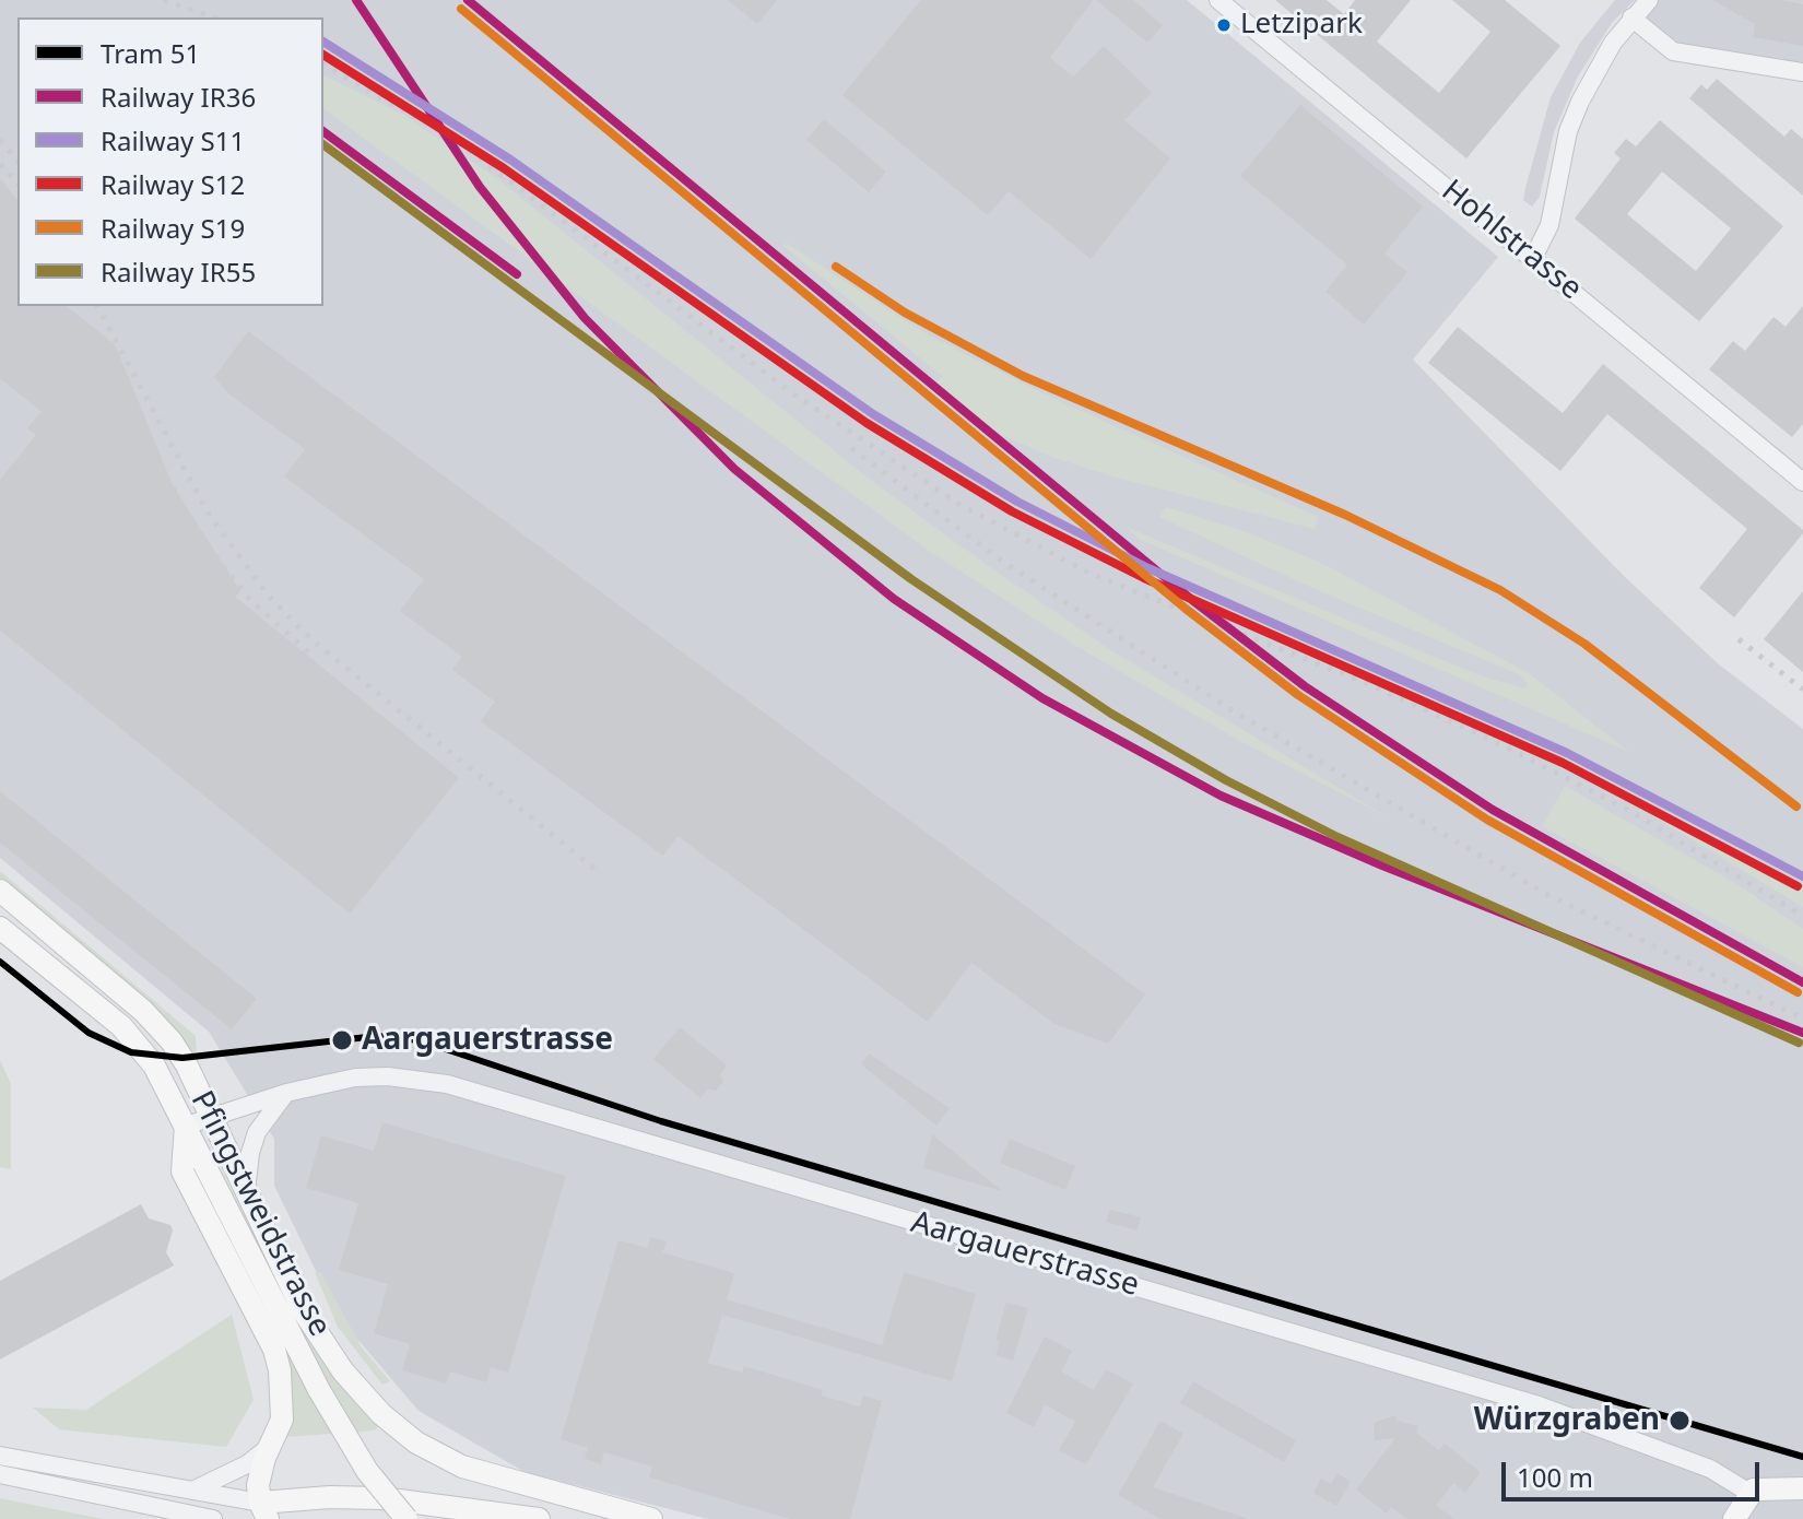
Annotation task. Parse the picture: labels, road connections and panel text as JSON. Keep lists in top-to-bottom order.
{
  "streets": {
    "main road": ["Pfingstweidstrasse"],
    "street": ["Hohlstrasse", "Aargauerstrasse"]
  },
  "crossings": [
    ["Pfingstweidstrasse", "Aargauerstrasse"]
  ],
  "places": ["Letzipark", "Aargauerstrasse", "Würzgraben"],
  "lines": [
    "rail line IR36",
    "rail line S19",
    "rail line S11",
    "rail line S12",
    "rail line IR55",
    "tram line 51"
  ],
  "legend": [
    "Tram 51",
    "Railway IR36",
    "Railway S11",
    "Railway S12",
    "Railway S19",
    "Railway IR55"
  ],
  "scale_bar": "100 m"
}
